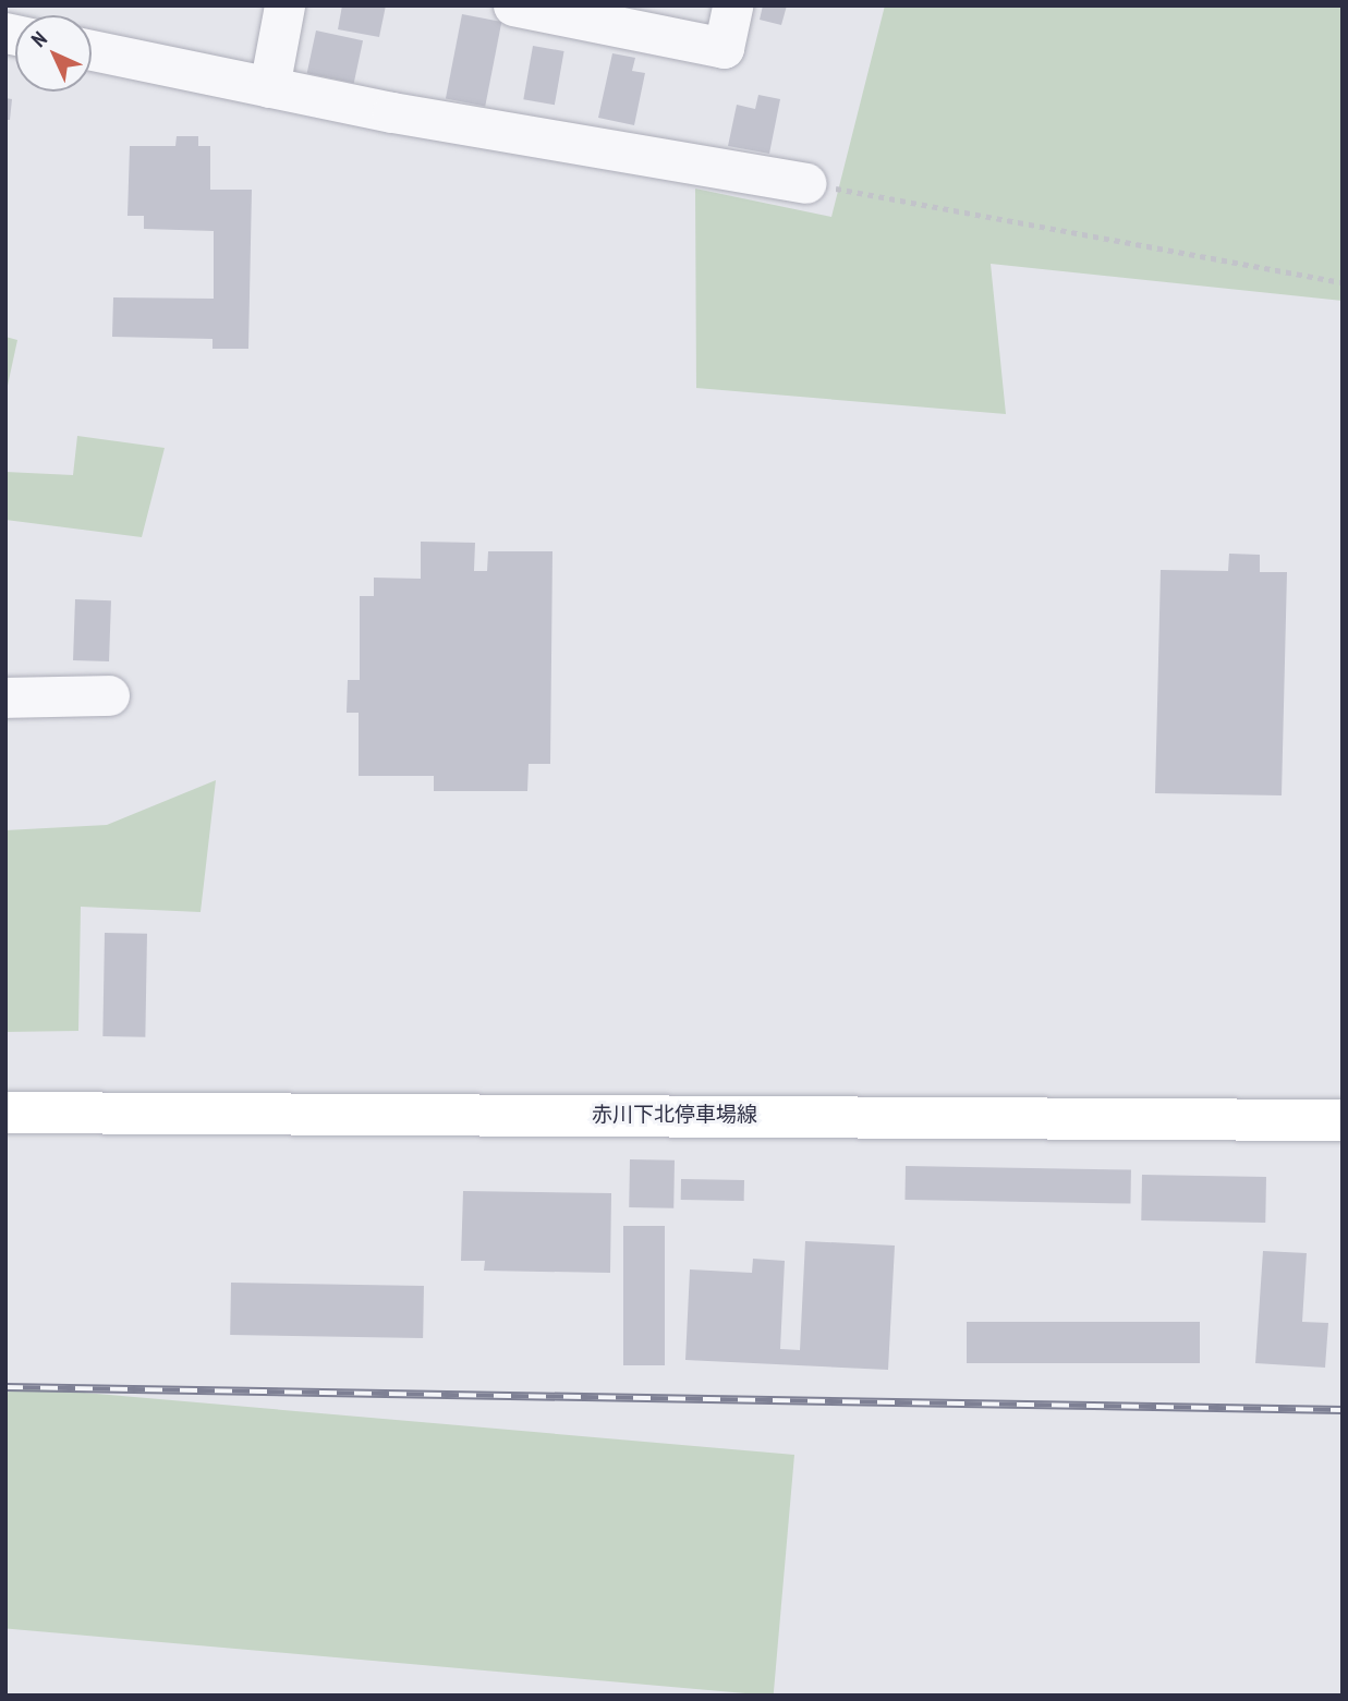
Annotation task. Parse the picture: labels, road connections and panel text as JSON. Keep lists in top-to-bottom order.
{
  "streets": {
    "main road": ["赤川下北停車場線"]
  },
  "north": "top left"
}
